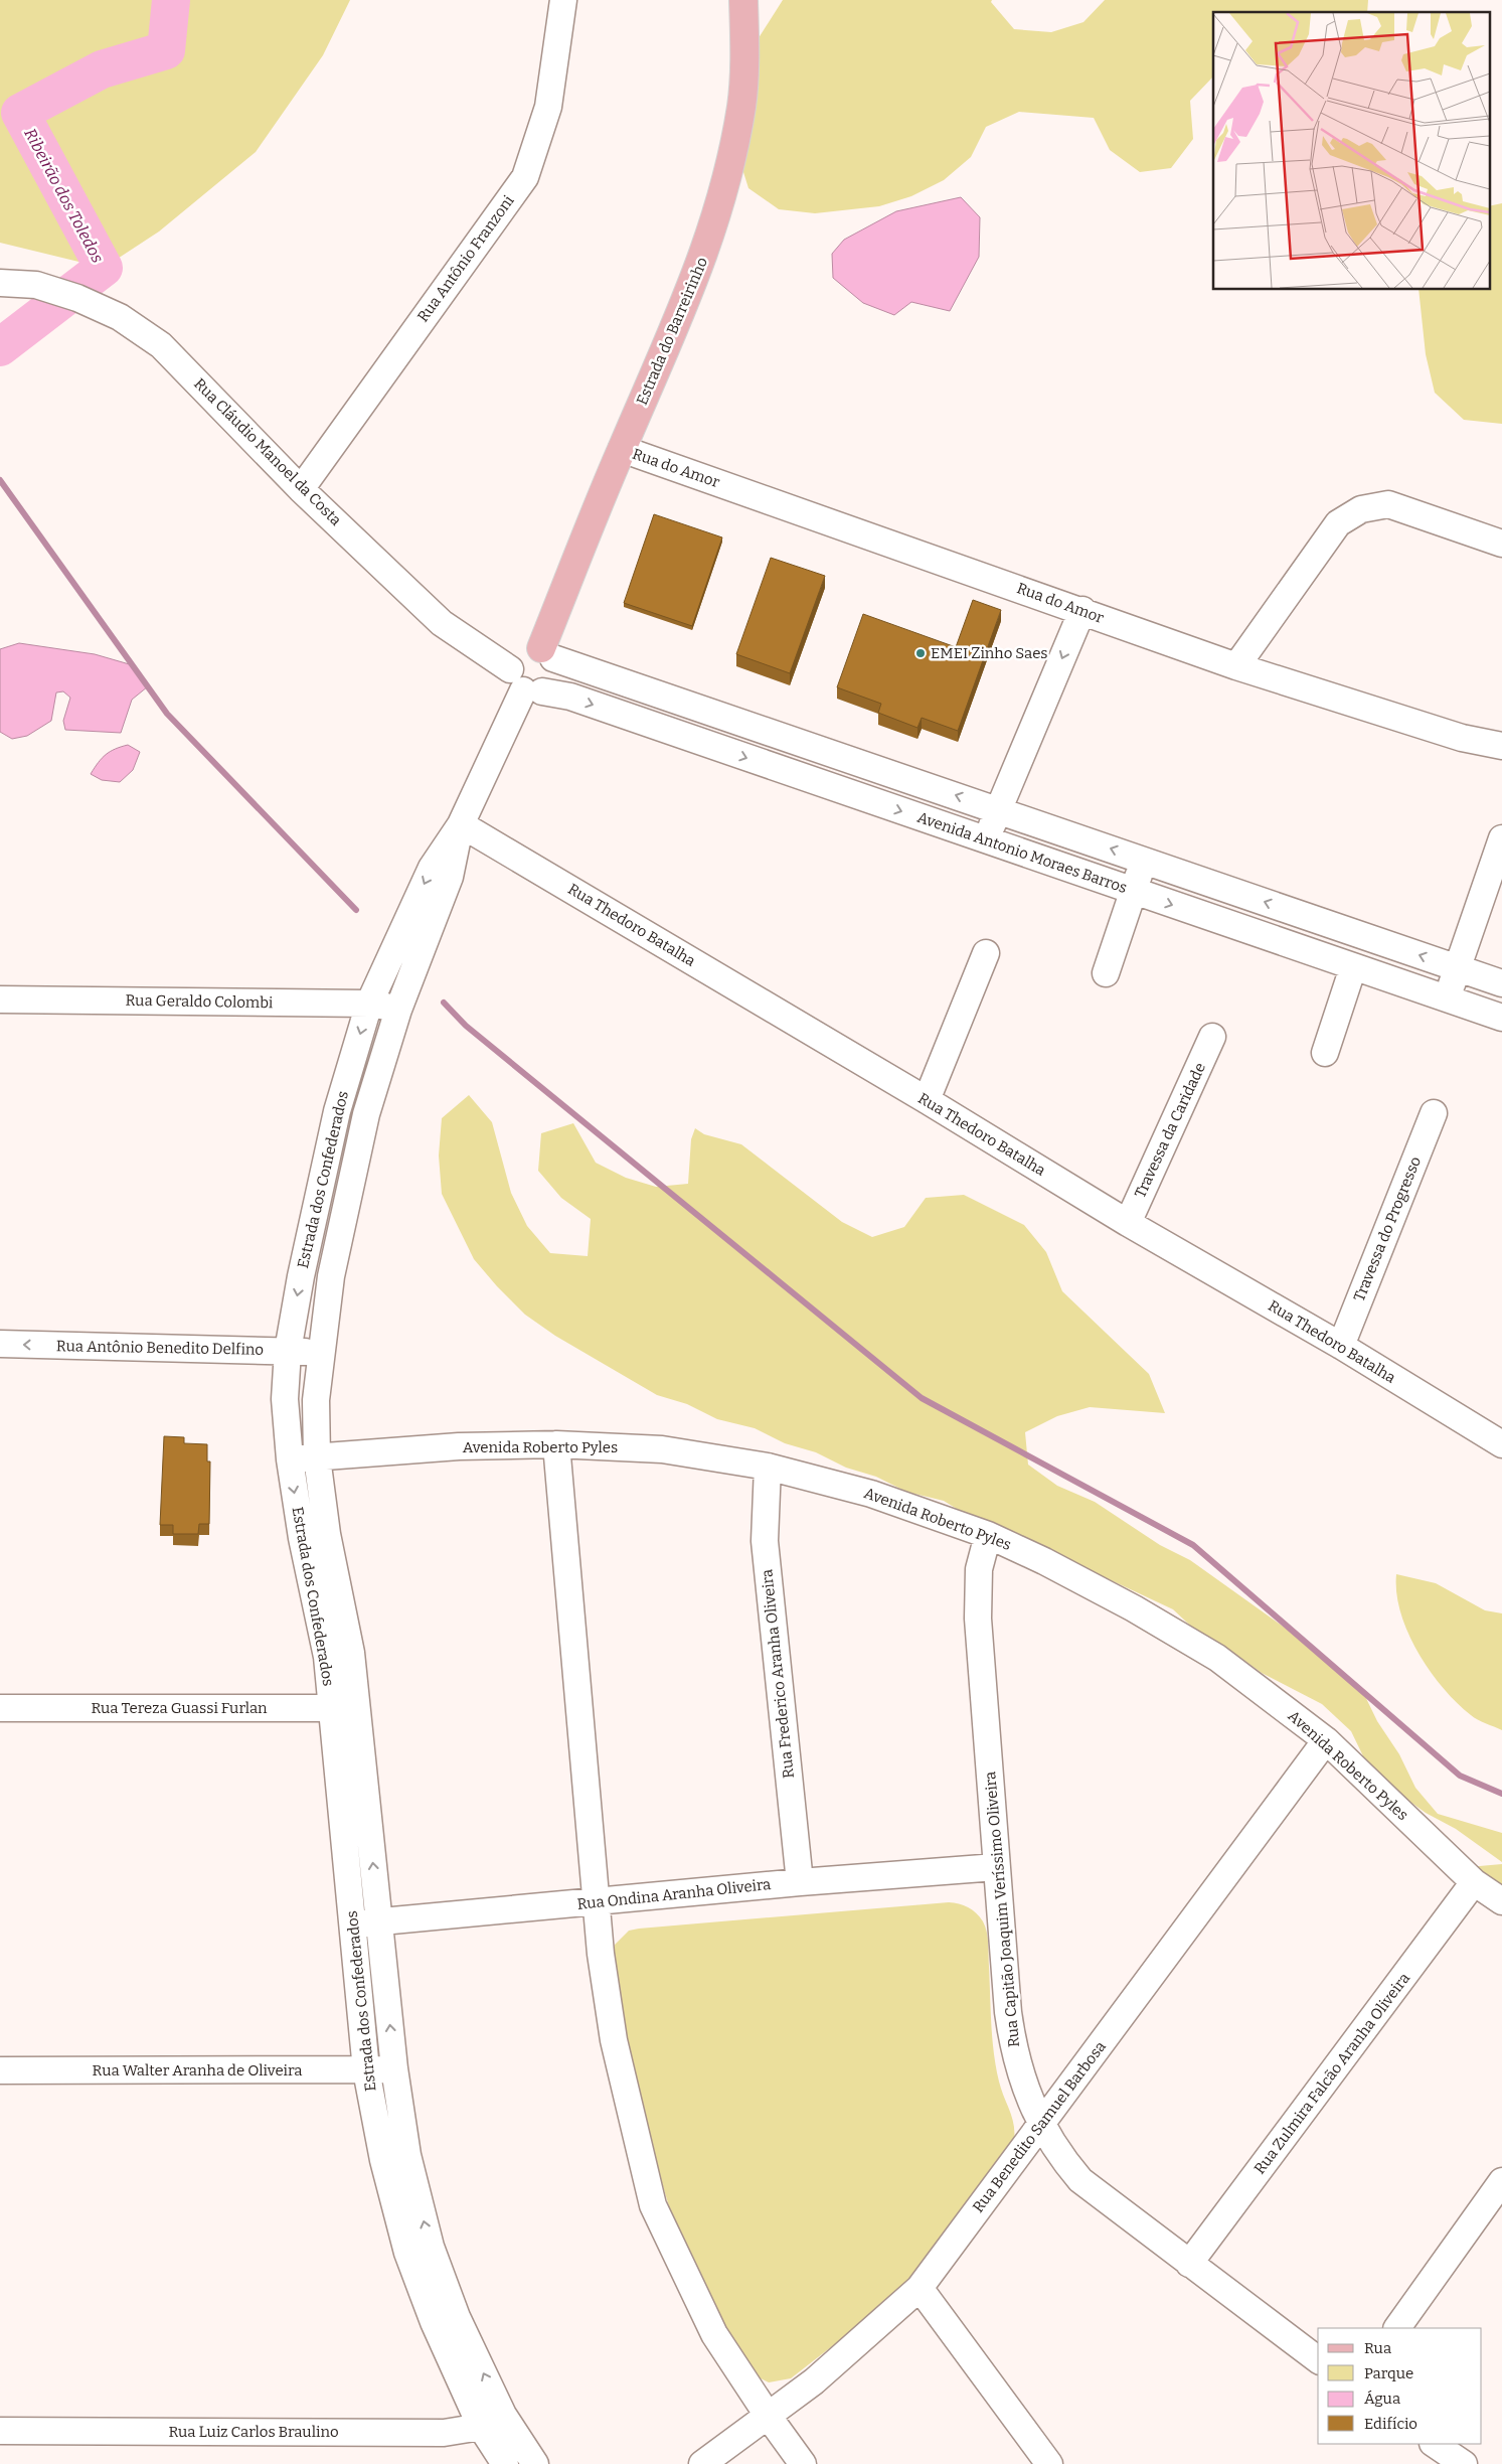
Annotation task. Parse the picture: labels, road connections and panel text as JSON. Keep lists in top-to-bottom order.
{
  "streets": {
    "main road": ["Estrada do Barreirinho"],
    "street": [
      "Rua Antônio Franzoni",
      "Rua Cláudio Manoel da Costa",
      "Rua do Amor",
      "Avenida Antonio Moraes Barros",
      "Rua Thedoro Batalha",
      "Rua Geraldo Colombi",
      "Travessa da Caridade",
      "Estrada dos Confederados",
      "Travessa do Progresso",
      "Rua Antônio Benedito Delfino",
      "Avenida Roberto Pyles",
      "Rua Frederico Aranha Oliveira",
      "Rua Tereza Guassi Furlan",
      "Rua Ondina Aranha Oliveira",
      "Rua Capitão Joaquim Veríssimo Oliveira",
      "Rua Walter Aranha de Oliveira",
      "Rua Zulmira Falcão Aranha Oliveira",
      "Rua Benedito Samuel Barbosa",
      "Rua Luiz Carlos Braulino"
    ]
  },
  "crossings": [
    ["Rua Antônio Franzoni", "Rua Cláudio Manoel da Costa"],
    ["Estrada do Barreirinho", "Rua Cláudio Manoel da Costa"],
    ["Estrada do Barreirinho", "Rua do Amor"],
    ["Estrada do Barreirinho", "Avenida Antonio Moraes Barros"],
    ["Estrada do Barreirinho", "Estrada dos Confederados"],
    ["Rua Cláudio Manoel da Costa", "Avenida Antonio Moraes Barros"],
    ["Rua Cláudio Manoel da Costa", "Estrada dos Confederados"],
    ["Avenida Antonio Moraes Barros", "Estrada dos Confederados"],
    ["Rua Thedoro Batalha", "Travessa da Caridade"],
    ["Rua Thedoro Batalha", "Estrada dos Confederados"],
    ["Rua Thedoro Batalha", "Travessa do Progresso"],
    ["Rua Geraldo Colombi", "Estrada dos Confederados"],
    ["Estrada dos Confederados", "Rua Antônio Benedito Delfino"],
    ["Estrada dos Confederados", "Avenida Roberto Pyles"],
    ["Estrada dos Confederados", "Rua Tereza Guassi Furlan"],
    ["Estrada dos Confederados", "Rua Ondina Aranha Oliveira"],
    ["Estrada dos Confederados", "Rua Walter Aranha de Oliveira"],
    ["Estrada dos Confederados", "Rua Luiz Carlos Braulino"],
    ["Avenida Roberto Pyles", "Rua Frederico Aranha Oliveira"],
    ["Avenida Roberto Pyles", "Rua Capitão Joaquim Veríssimo Oliveira"],
    ["Avenida Roberto Pyles", "Rua Zulmira Falcão Aranha Oliveira"],
    ["Avenida Roberto Pyles", "Rua Benedito Samuel Barbosa"],
    ["Rua Frederico Aranha Oliveira", "Rua Ondina Aranha Oliveira"],
    ["Rua Ondina Aranha Oliveira", "Rua Capitão Joaquim Veríssimo Oliveira"],
    ["Rua Capitão Joaquim Veríssimo Oliveira", "Rua Zulmira Falcão Aranha Oliveira"],
    ["Rua Capitão Joaquim Veríssimo Oliveira", "Rua Benedito Samuel Barbosa"]
  ],
  "one_way": ["Rua Antônio Benedito Delfino"],
  "water": ["Ribeirão dos Toledos"],
  "places": ["EMEI Zinho Saes"],
  "legend": [
    "Rua",
    "Parque",
    "Água",
    "Edifício"
  ]
}
